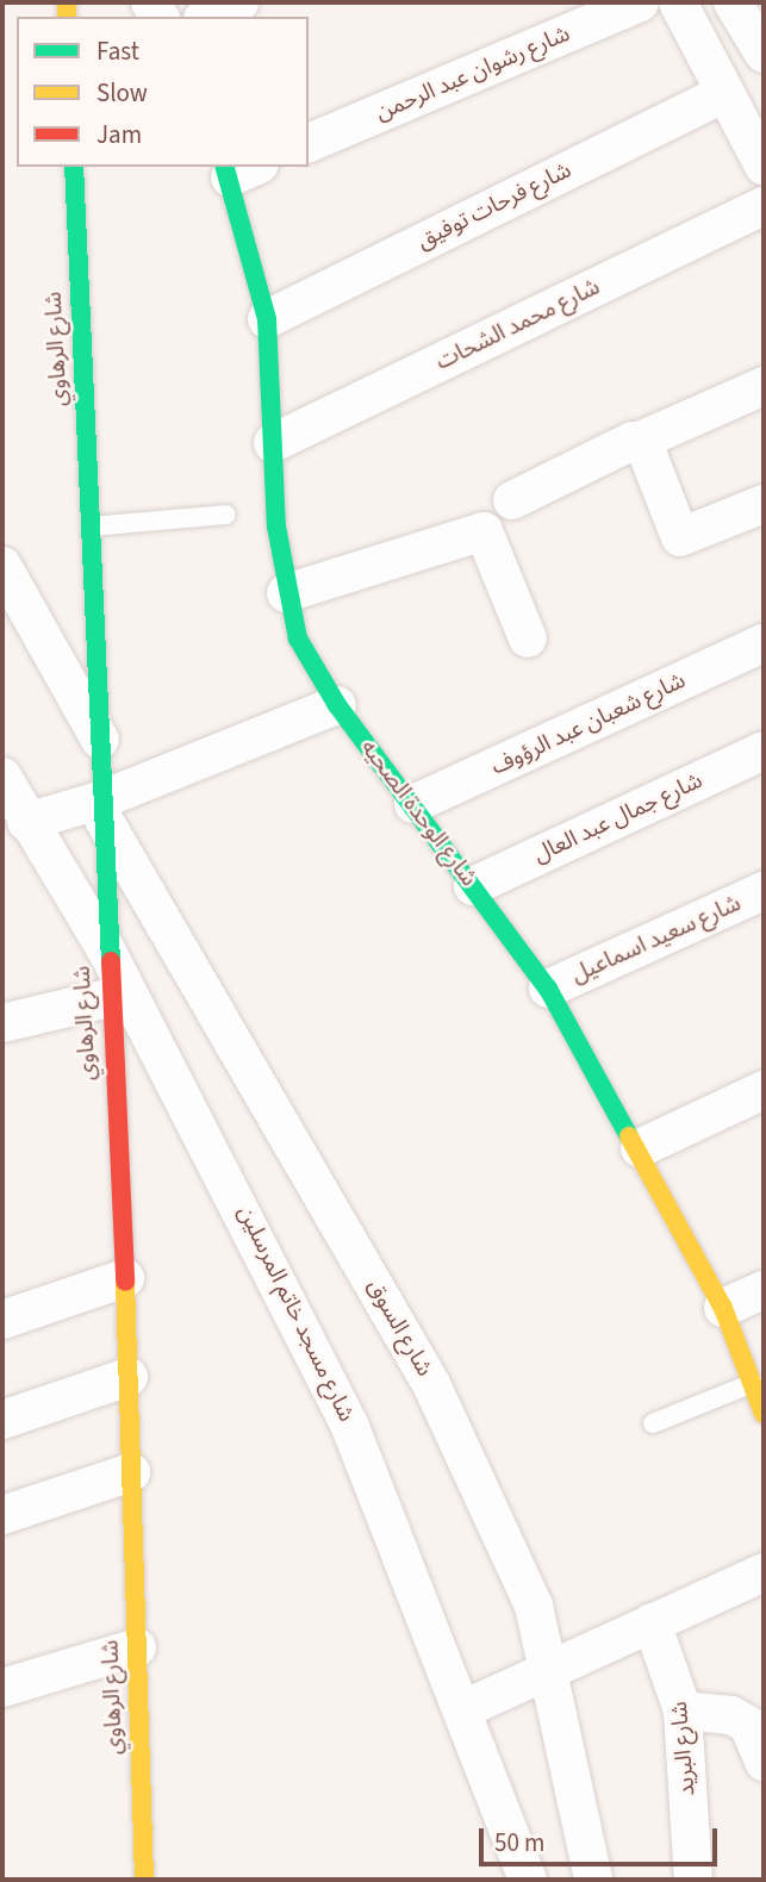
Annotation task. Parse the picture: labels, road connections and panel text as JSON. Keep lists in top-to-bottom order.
{
  "streets": {
    "street": [
      "شارع رشوان عبد الرحمن",
      "شارع فرحات توفيق",
      "شارع محمد الشحات",
      "شارع الرهاوي",
      "شارع شعبان عبد الرؤوف",
      "شارع الوحدة الصحيه",
      "شارع جمال عبد العال",
      "شارع سعيد اسماعيل",
      "شارع مسجد خاتم المرسلين",
      "شارع السوق",
      "شارع البريد"
    ]
  },
  "crossings": [
    ["شارع فرحات توفيق", "شارع الوحدة الصحيه"],
    ["شارع محمد الشحات", "شارع الوحدة الصحيه"],
    ["شارع الرهاوي", "شارع مسجد خاتم المرسلين"],
    ["شارع الرهاوي", "شارع السوق"],
    ["شارع شعبان عبد الرؤوف", "شارع الوحدة الصحيه"],
    ["شارع الوحدة الصحيه", "شارع جمال عبد العال"],
    ["شارع الوحدة الصحيه", "شارع سعيد اسماعيل"]
  ],
  "legend": ["Fast", "Slow", "Jam"],
  "scale_bar": "50 m"
}
